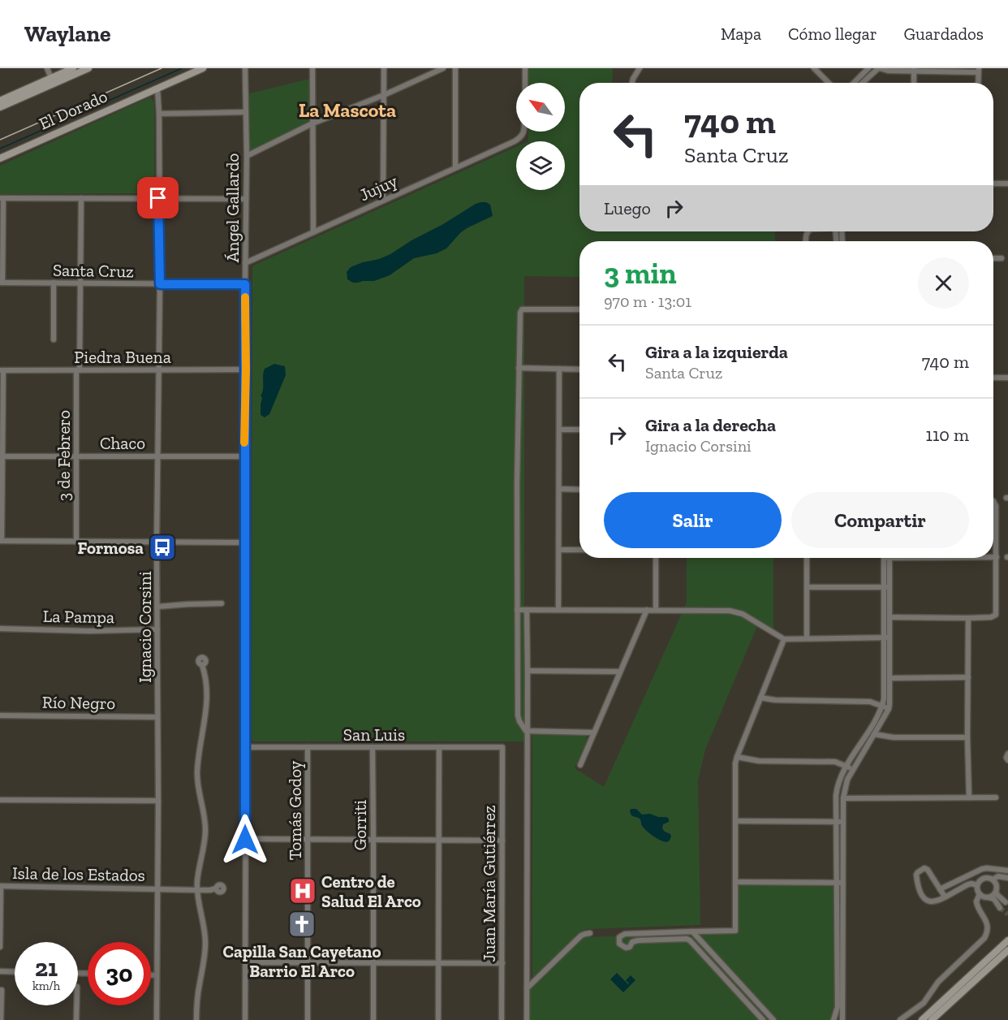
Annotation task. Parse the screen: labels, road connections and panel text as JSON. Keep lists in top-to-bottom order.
{
  "streets": {
    "main road": ["El Dorado"],
    "street": [
      "Jujuy",
      "Ángel Gallardo",
      "Santa Cruz",
      "Piedra Buena",
      "Chaco",
      "3 de Febrero",
      "La Pampa",
      "Ignacio Corsini",
      "Río Negro",
      "San Luis",
      "Tomás Godoy",
      "Gorriti",
      "Isla de los Estados",
      "Juan María Gutiérrez"
    ]
  },
  "crossings": [
    ["El Dorado", "Ignacio Corsini"],
    ["Jujuy", "Ángel Gallardo"],
    ["Ángel Gallardo", "Santa Cruz"],
    ["Ángel Gallardo", "Piedra Buena"],
    ["Ángel Gallardo", "Chaco"],
    ["Ángel Gallardo", "San Luis"],
    ["Santa Cruz", "3 de Febrero"],
    ["Santa Cruz", "Ignacio Corsini"],
    ["Piedra Buena", "3 de Febrero"],
    ["Piedra Buena", "Ignacio Corsini"],
    ["Chaco", "3 de Febrero"],
    ["Chaco", "Ignacio Corsini"],
    ["La Pampa", "Ignacio Corsini"],
    ["Ignacio Corsini", "Río Negro"],
    ["Ignacio Corsini", "Isla de los Estados"],
    ["San Luis", "Tomás Godoy"],
    ["San Luis", "Gorriti"],
    ["San Luis", "Juan María Gutiérrez"]
  ],
  "districts": ["La Mascota"],
  "places": {
    "bus stop": ["Formosa"],
    "hospital": ["Centro de Salud El Arco"],
    "church": ["Capilla San Cayetano Barrio El Arco"]
  },
  "north": "top left",
  "page": {
    "header": "Waylane",
    "nav": ["Mapa", "Cómo llegar", "Guardados"],
    "turn": ["740 m", "Santa Cruz"],
    "then": "Luego",
    "heading": ["3 min", "970 m · 13:01"],
    "list": [
      {
        "name": "Gira a la izquierda",
        "note": "Santa Cruz",
        "value": "740 m"
      },
      {
        "name": "Gira a la derecha",
        "note": "Ignacio Corsini",
        "value": "110 m"
      }
    ],
    "buttons": ["Salir", "Compartir"],
    "speed": "21 km/h",
    "limit": "30"
  }
}
